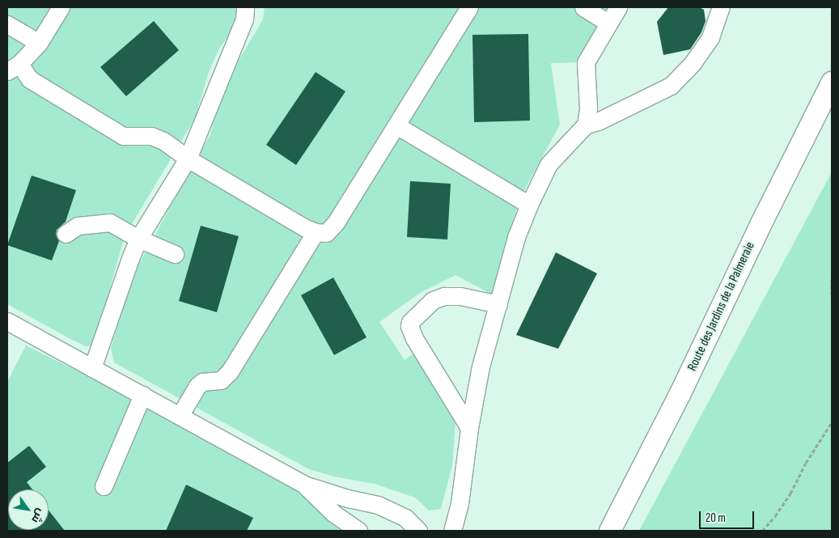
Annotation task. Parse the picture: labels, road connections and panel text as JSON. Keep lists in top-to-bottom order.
{
  "streets": {
    "street": ["Route des Jardins de la Palmeraie"]
  },
  "scale_bar": "20 m",
  "north": "bottom right"
}
